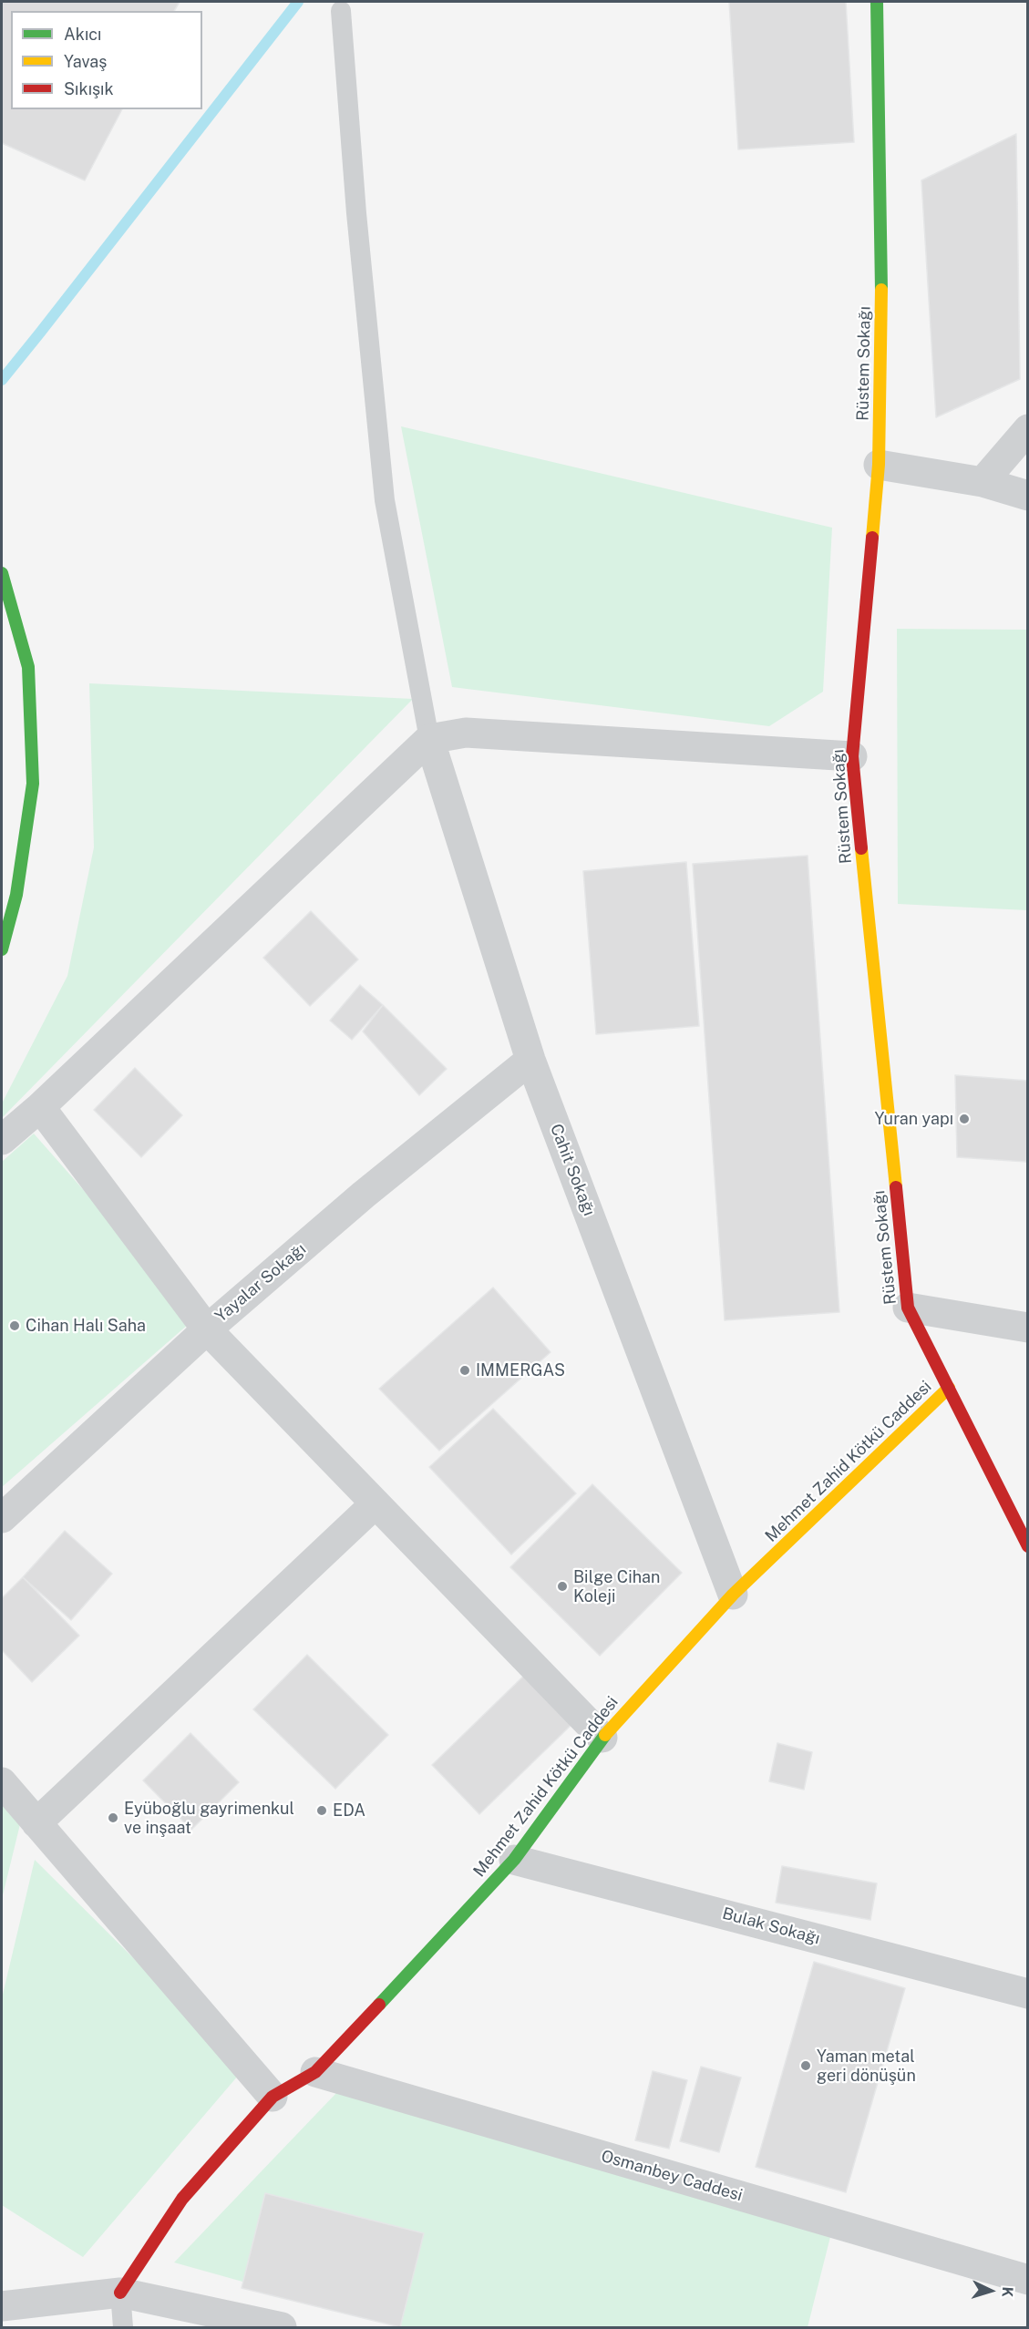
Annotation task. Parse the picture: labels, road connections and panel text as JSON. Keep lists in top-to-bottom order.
{
  "streets": {
    "main road": ["Rüstem Sokağı", "Mehmet Zahid Kötkü Caddesi"],
    "street": [
      "Cahit Sokağı",
      "Yayalar Sokağı",
      "Bulak Sokağı",
      "Osmanbey Caddesi"
    ]
  },
  "crossings": [
    ["Rüstem Sokağı", "Mehmet Zahid Kötkü Caddesi"],
    ["Cahit Sokağı", "Yayalar Sokağı"],
    ["Cahit Sokağı", "Mehmet Zahid Kötkü Caddesi"],
    ["Mehmet Zahid Kötkü Caddesi", "Bulak Sokağı"],
    ["Mehmet Zahid Kötkü Caddesi", "Osmanbey Caddesi"]
  ],
  "places": [
    "Yuran yapı",
    "Cihan Halı Saha",
    "IMMERGAS",
    "Bilge Cihan Koleji",
    "EDA",
    "Eyüboğlu gayrimenkul ve inşaat",
    "Yaman metal geri dönüşün"
  ],
  "legend": ["Akıcı", "Yavaş", "Sıkışık"],
  "north": "right"
}
